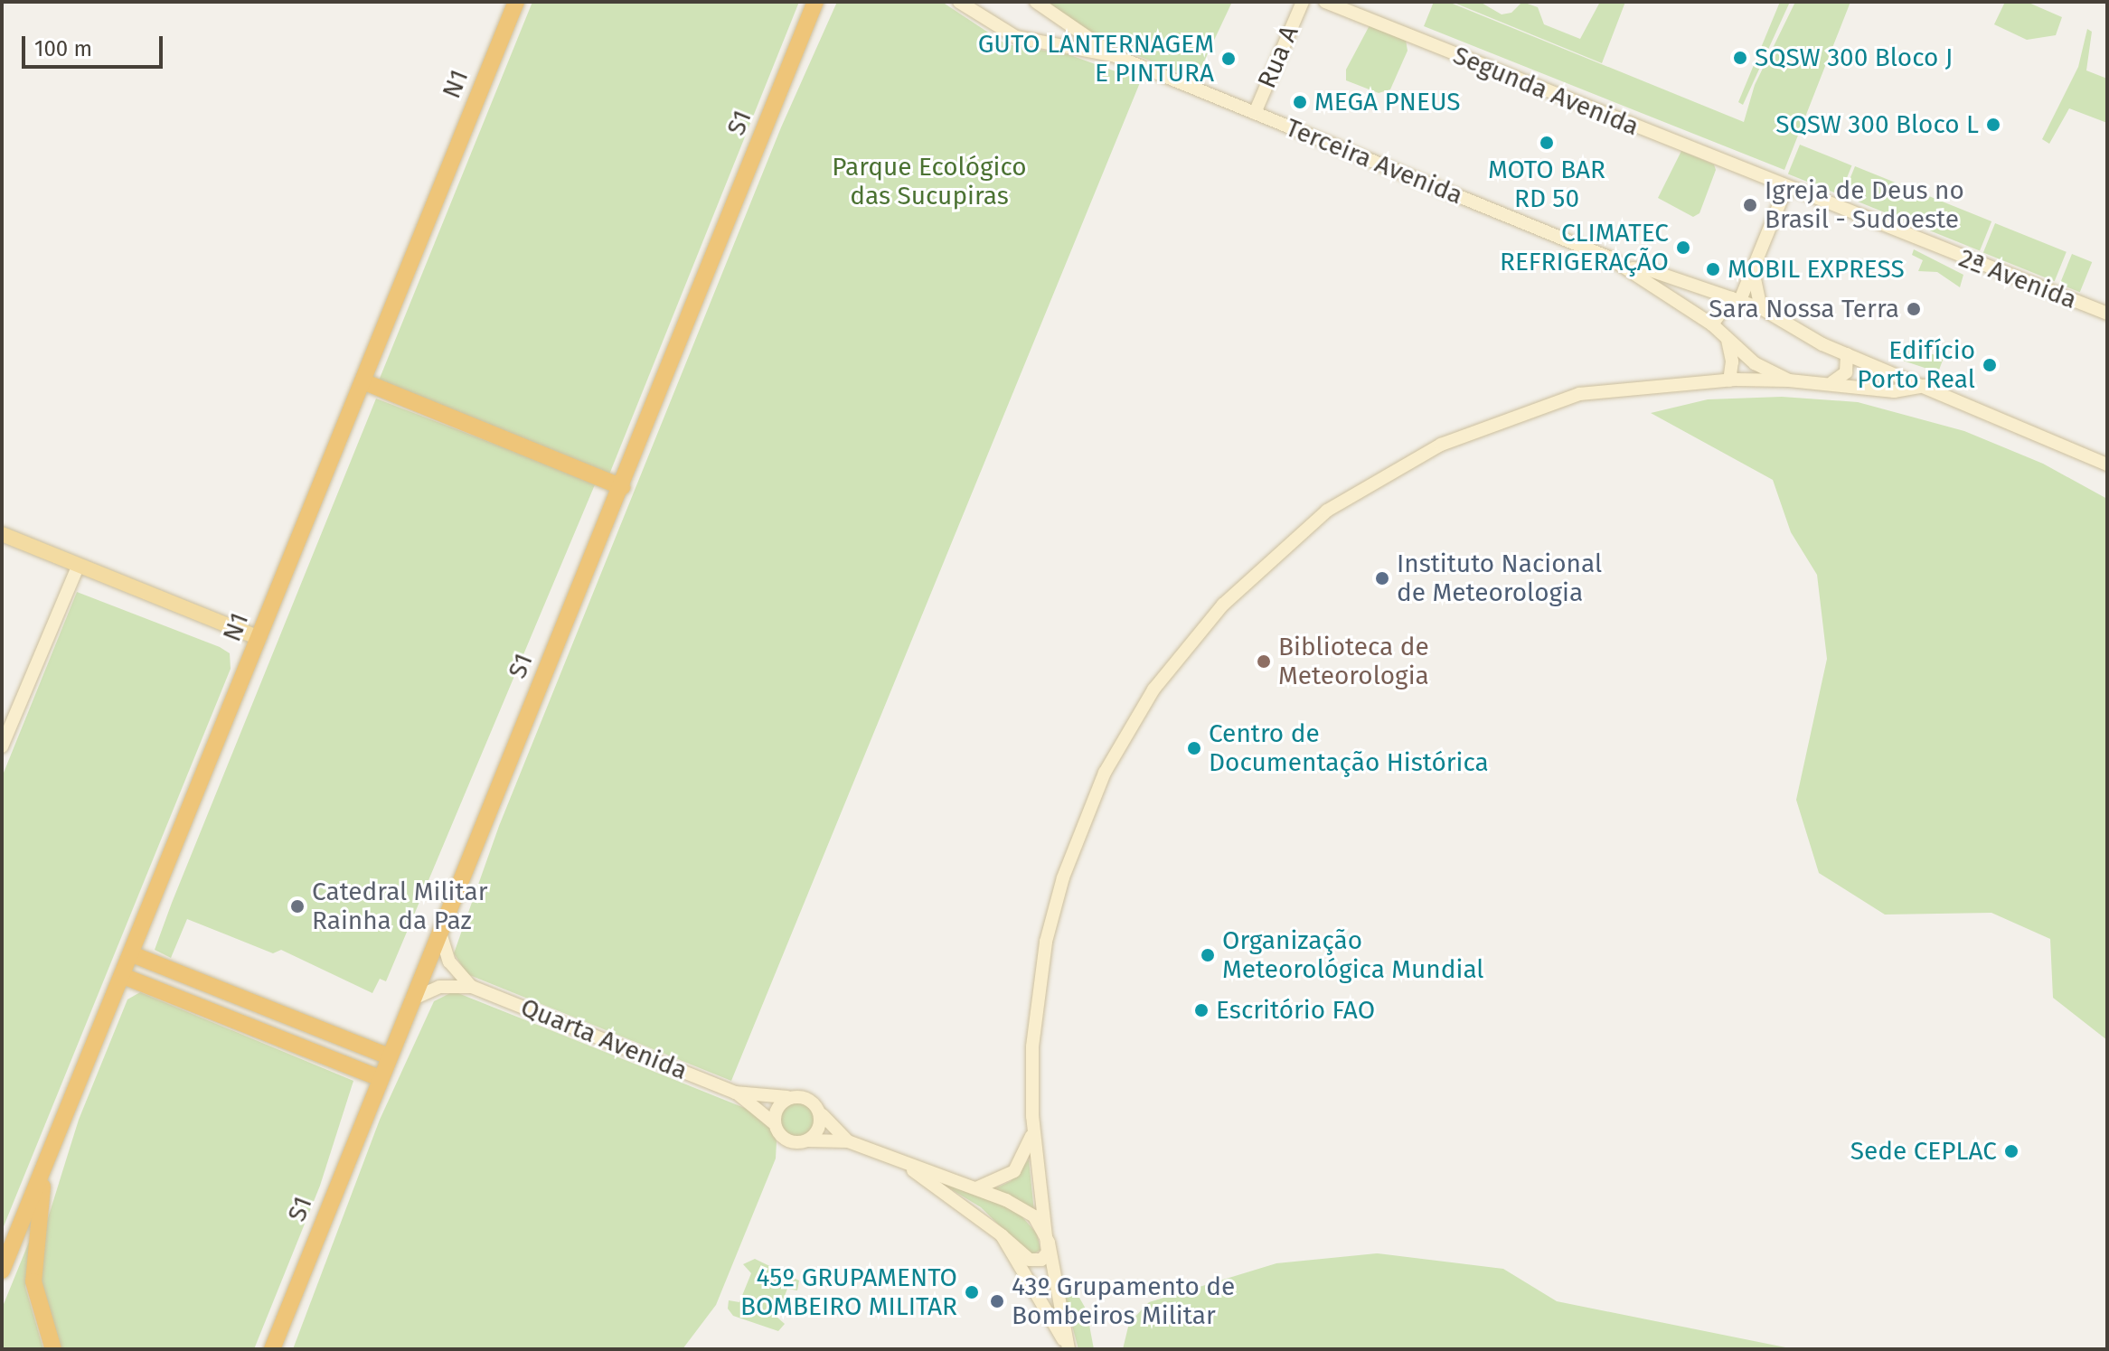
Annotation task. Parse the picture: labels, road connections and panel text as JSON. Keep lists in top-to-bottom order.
{
  "streets": {
    "highway": ["N1", "S1"],
    "street": [
      "Rua A",
      "Segunda Avenida",
      "Terceira Avenida",
      "2ª Avenida",
      "Quarta Avenida"
    ]
  },
  "crossings": [
    ["Rua A", "Terceira Avenida"],
    ["Segunda Avenida", "2ª Avenida"],
    ["S1", "Quarta Avenida"]
  ],
  "parks": ["Parque Ecológico das Sucupiras"],
  "places": [
    "SQSW 300 Bloco J",
    "GUTO LANTERNAGEM E PINTURA",
    "MEGA PNEUS",
    "SQSW 300 Bloco L",
    "MOTO BAR RD 50",
    "Igreja de Deus no Brasil - Sudoeste",
    "CLIMATEC REFRIGERAÇÃO",
    "MOBIL EXPRESS",
    "Sara Nossa Terra",
    "Edifício Porto Real",
    "Instituto Nacional de Meteorologia",
    "Biblioteca de Meteorologia",
    "Centro de Documentação Histórica",
    "Catedral Militar Rainha da Paz",
    "Organização Meteorológica Mundial",
    "Escritório FAO",
    "Sede CEPLAC",
    "45º GRUPAMENTO BOMBEIRO MILITAR",
    "43º Grupamento de Bombeiros Militar"
  ],
  "scale_bar": "100 m"
}
